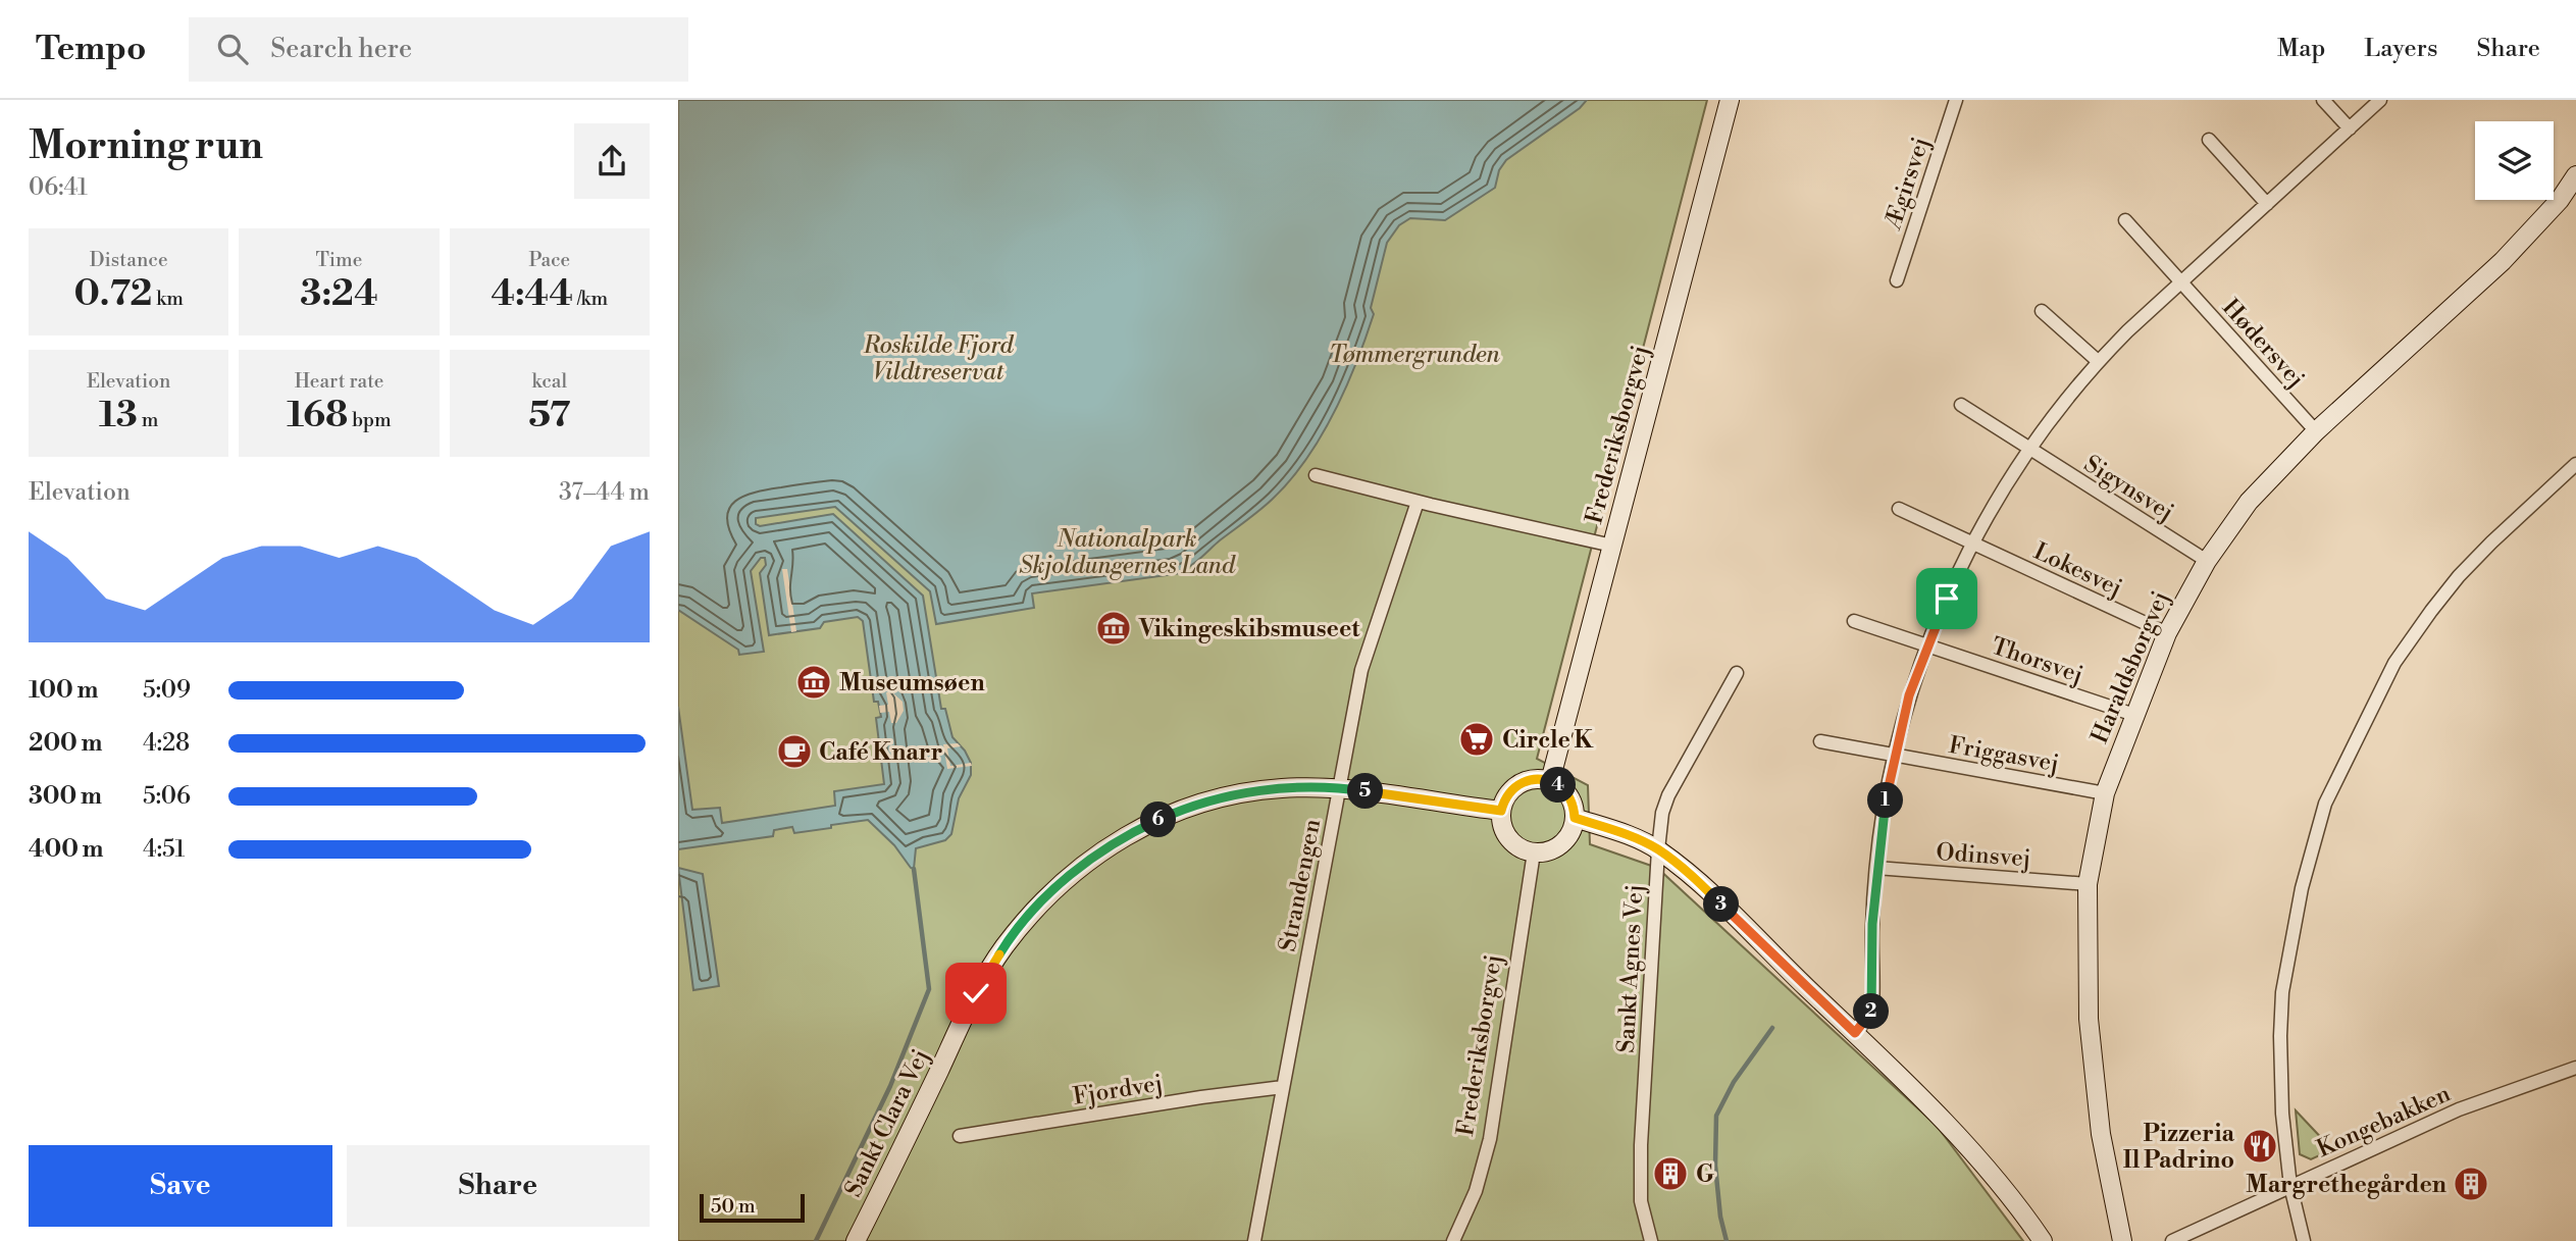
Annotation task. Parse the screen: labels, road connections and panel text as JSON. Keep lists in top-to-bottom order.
{
  "streets": {
    "street": [
      "Ægirsvej",
      "Hødersvej",
      "Frederiksborgvej",
      "Sigynsvej",
      "Lokesvej",
      "Thorsvej",
      "Haraldsborgvej",
      "Friggasvej",
      "Odinsvej",
      "Strandengen",
      "Sankt Agnes Vej",
      "Fjordvej",
      "Kongebakken",
      "Sankt Clara Vej"
    ]
  },
  "crossings": [
    ["Hødersvej", "Haraldsborgvej"],
    ["Frederiksborgvej", "Sankt Clara Vej"],
    ["Sigynsvej", "Haraldsborgvej"],
    ["Lokesvej", "Haraldsborgvej"],
    ["Thorsvej", "Haraldsborgvej"],
    ["Haraldsborgvej", "Friggasvej"],
    ["Haraldsborgvej", "Odinsvej"],
    ["Strandengen", "Fjordvej"],
    ["Strandengen", "Sankt Clara Vej"]
  ],
  "parks": ["Roskilde Fjord Vildtreservat", "Tømmergrunden", "Nationalpark Skjoldungernes Land"],
  "places": {
    "museum": ["Vikingeskibsmuseet", "Museumsøen"],
    "supermarket": ["Circle K"],
    "cafe": ["Café Knarr"],
    "restaurant": ["Pizzeria Il Padrino"],
    "building": ["G", "Margrethegården"]
  },
  "scale_bar": "50 m",
  "page": {
    "header": "Tempo",
    "search": "Search here",
    "nav": ["Map", "Layers", "Share"],
    "heading": ["Morning run", "06:41"],
    "stats": [
      ["Distance", "0.72 km"],
      ["Time", "3:24"],
      ["Pace", "4:44 /km"],
      ["Elevation", "13 m"],
      ["Heart rate", "168 bpm"],
      ["kcal", "57"]
    ],
    "chart": ["Elevation", "37–44 m"],
    "list": [
      {
        "name": "100 m",
        "note": "5:09"
      },
      {
        "name": "200 m",
        "note": "4:28"
      },
      {
        "name": "300 m",
        "note": "5:06"
      },
      {
        "name": "400 m",
        "note": "4:51"
      }
    ],
    "pins": [
      "4",
      "5",
      "1",
      "6",
      "3",
      "2"
    ],
    "buttons": ["Save", "Share"],
    "scale": "50 m"
  }
}
